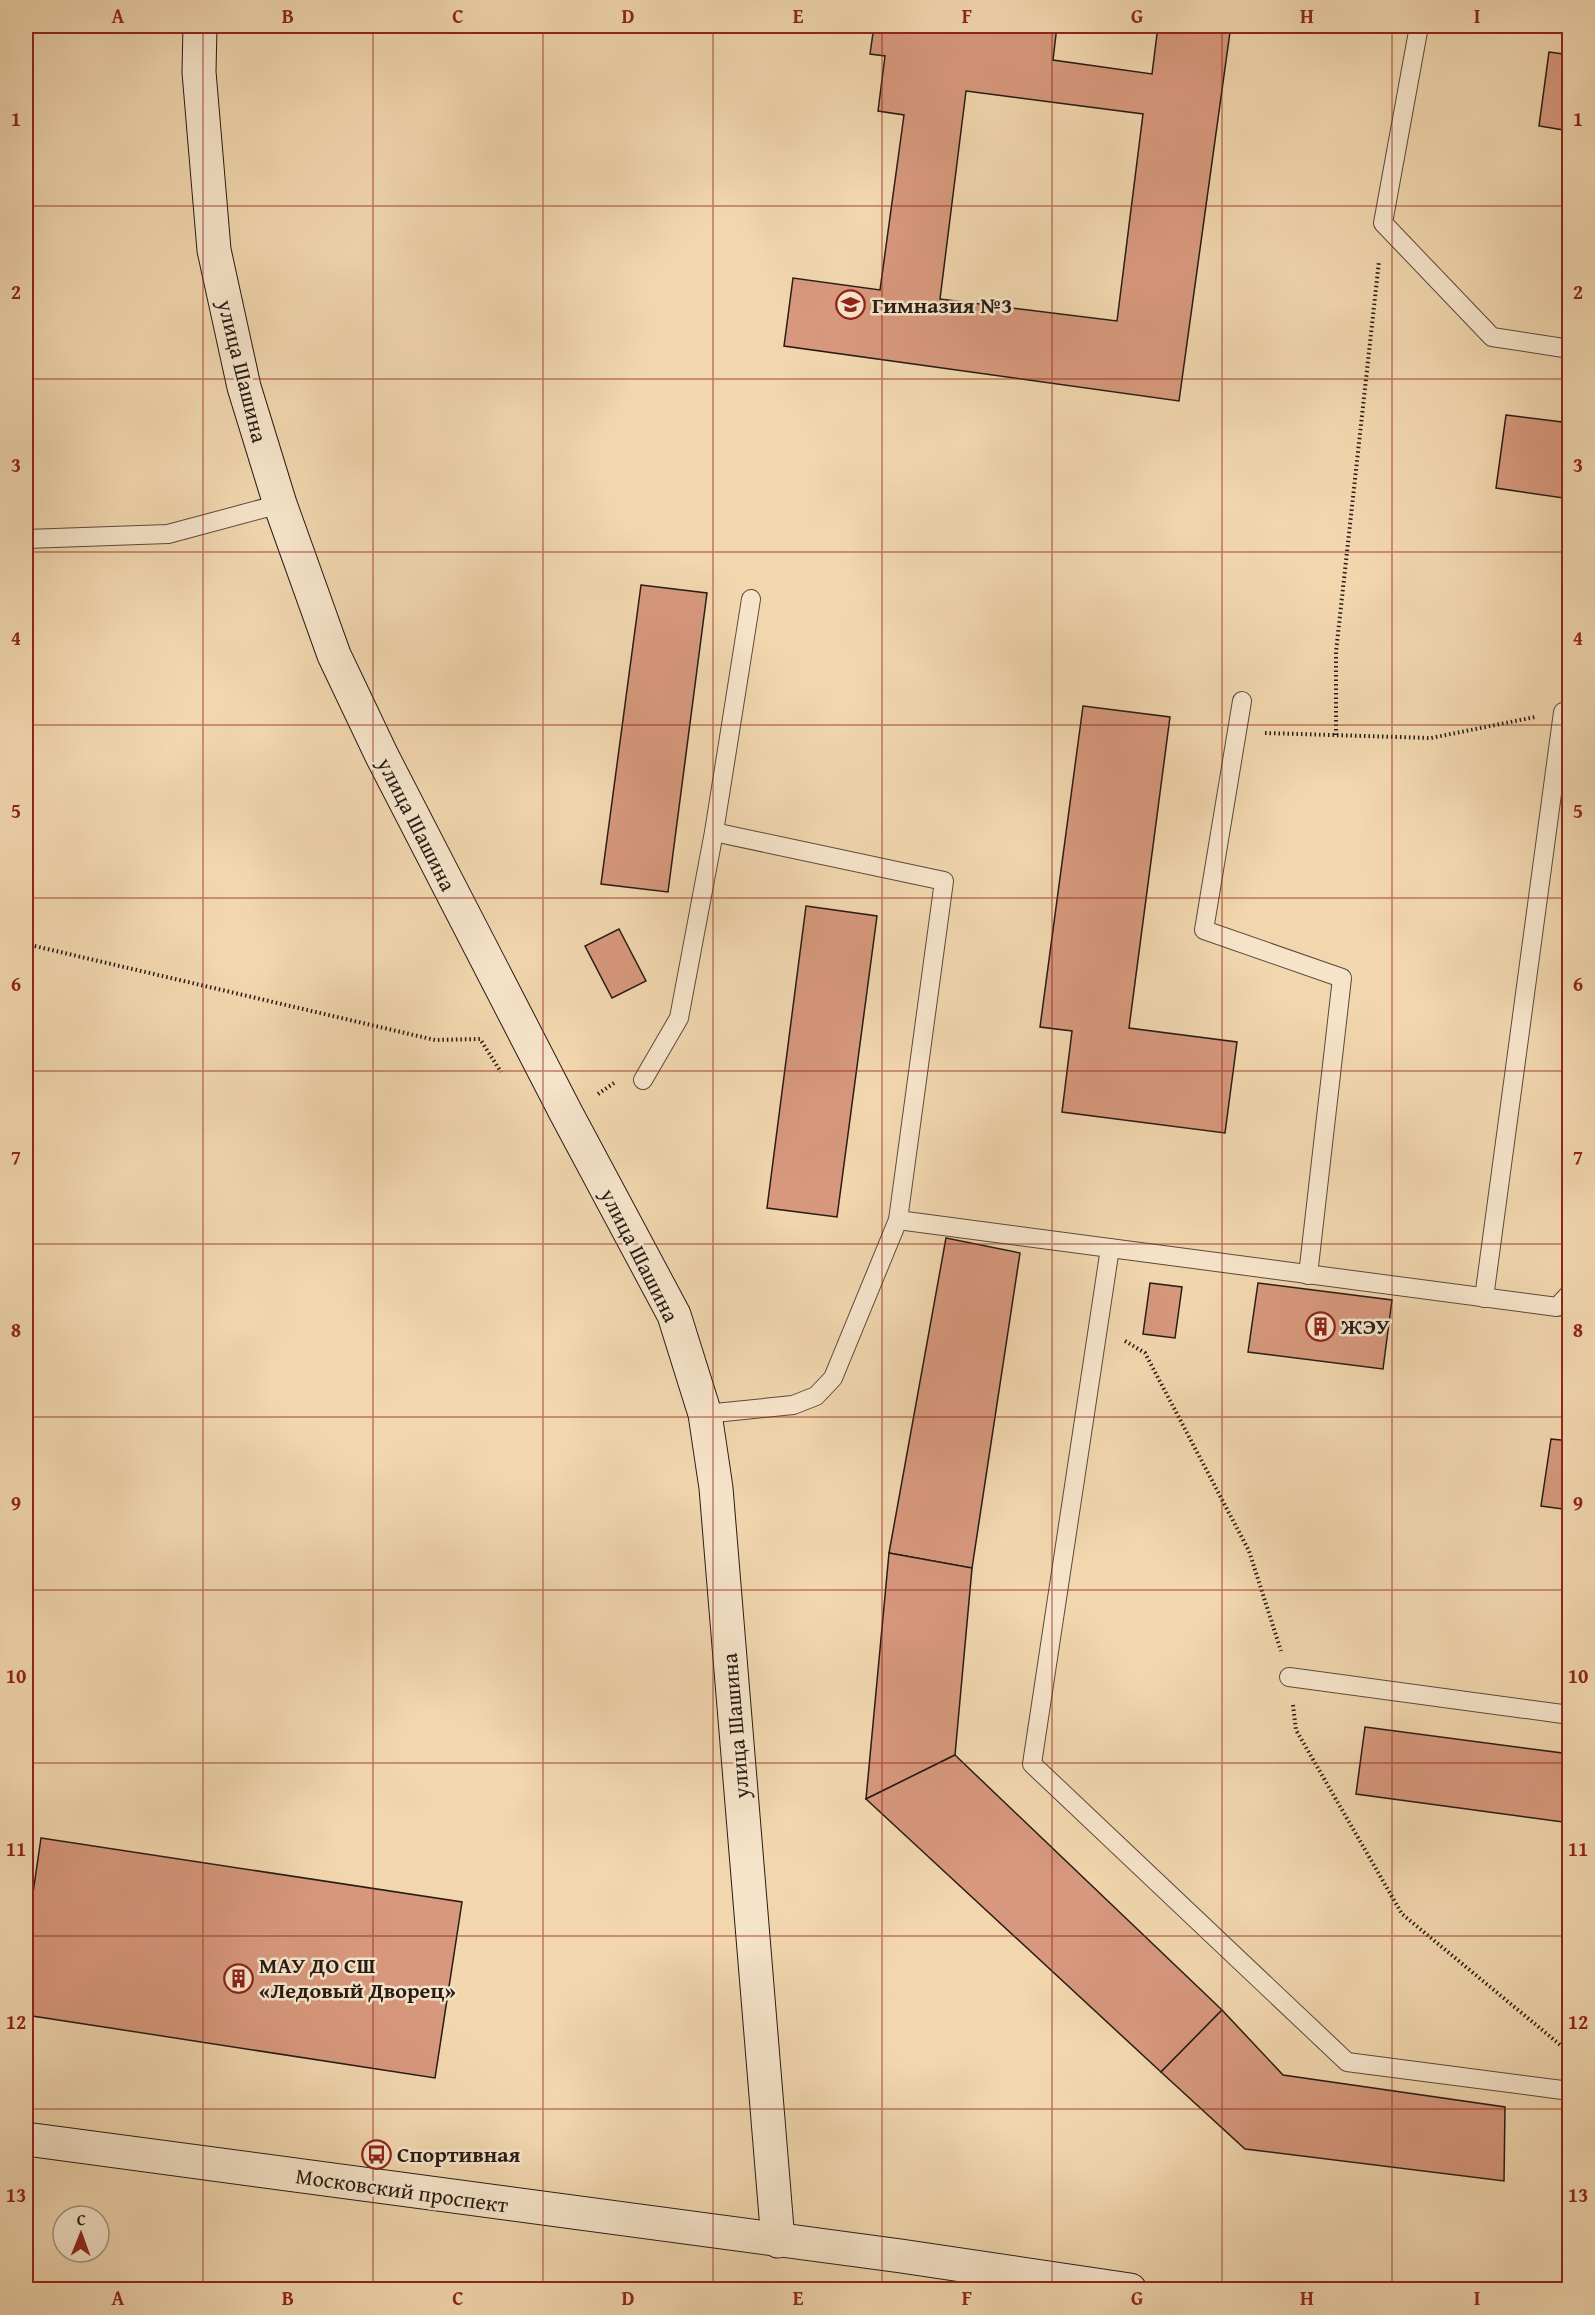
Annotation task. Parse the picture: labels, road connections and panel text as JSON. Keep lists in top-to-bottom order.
{
  "streets": {
    "street": ["улица Шашина", "Московский проспект"]
  },
  "crossings": [
    ["улица Шашина", "Московский проспект"]
  ],
  "places": {
    "school or university": ["Гимназия №3"],
    "building": ["ЖЭУ", "МАУ ДО СШ «Ледовый Дворец»"],
    "bus stop": ["Спортивная"]
  },
  "north": "top",
  "grid": {
    "columns": [
      "A",
      "B",
      "C",
      "D",
      "E",
      "F",
      "G",
      "H",
      "I"
    ],
    "rows": [
      "1",
      "2",
      "3",
      "4",
      "5",
      "6",
      "7",
      "8",
      "9",
      "10",
      "11",
      "12",
      "13"
    ]
  }
}
